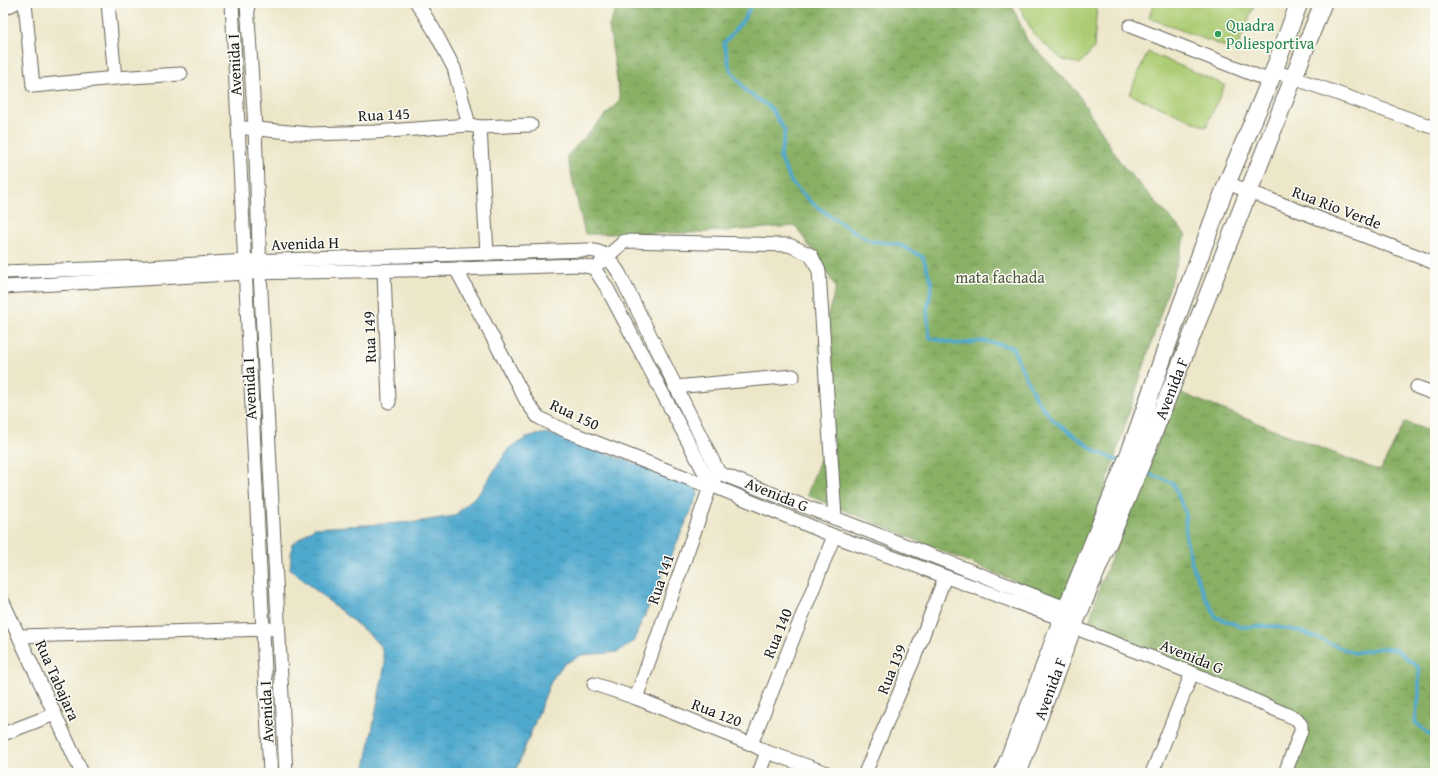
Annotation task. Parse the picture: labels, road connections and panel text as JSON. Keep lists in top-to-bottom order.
{
  "streets": {
    "main road": ["Avenida F"],
    "street": [
      "Avenida I",
      "Rua 145",
      "Rua Rio Verde",
      "Avenida H",
      "Rua 149",
      "Rua 150",
      "Avenida G",
      "Rua 141",
      "Rua 140",
      "Rua 139",
      "Rua Tabajara",
      "Rua 120"
    ]
  },
  "crossings": [
    ["Avenida I", "Rua 145"],
    ["Avenida I", "Avenida H"],
    ["Rua Rio Verde", "Avenida F"],
    ["Avenida H", "Rua 149"],
    ["Avenida H", "Rua 150"],
    ["Avenida F", "Avenida G"],
    ["Rua 150", "Avenida G"],
    ["Rua 150", "Rua 141"],
    ["Avenida G", "Rua 141"],
    ["Avenida G", "Rua 140"],
    ["Avenida G", "Rua 139"],
    ["Rua 141", "Rua 120"],
    ["Rua 140", "Rua 120"]
  ],
  "parks": ["mata fachada"],
  "places": ["Quadra Poliesportiva"]
}
